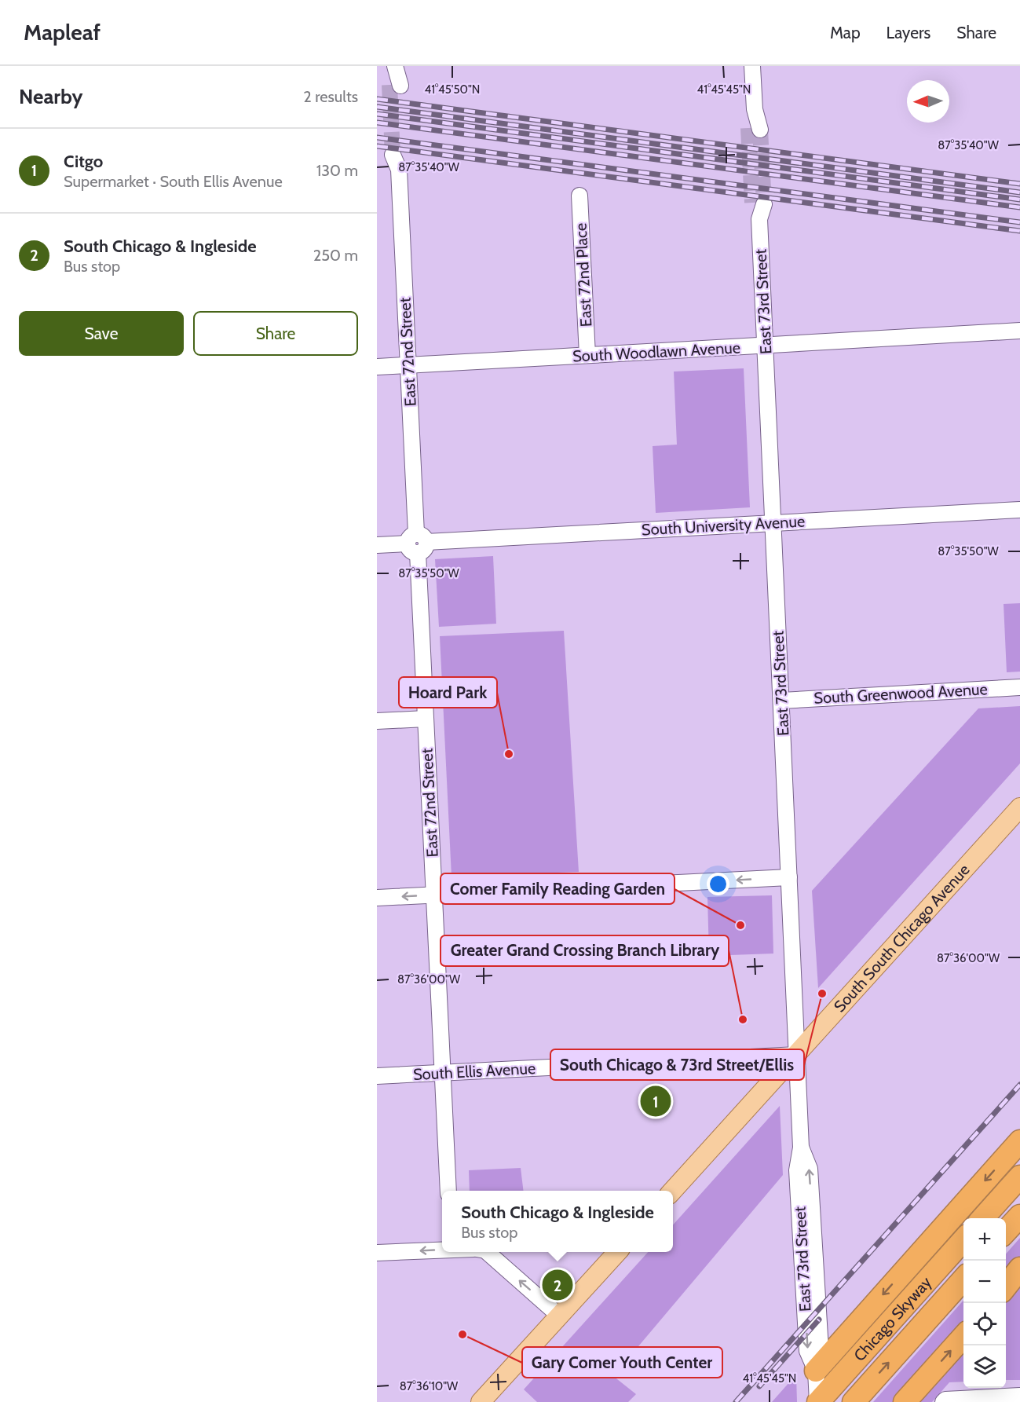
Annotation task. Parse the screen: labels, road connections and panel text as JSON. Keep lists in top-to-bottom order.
{
  "streets": {
    "highway": ["Chicago Skyway"],
    "main road": ["South South Chicago Avenue"],
    "street": [
      "East 72nd Place",
      "East 73rd Street",
      "East 72nd Street",
      "South Woodlawn Avenue",
      "South University Avenue",
      "South Greenwood Avenue",
      "South Ellis Avenue"
    ]
  },
  "crossings": [
    ["East 72nd Place", "South Woodlawn Avenue"],
    ["East 73rd Street", "South Woodlawn Avenue"],
    ["East 73rd Street", "South University Avenue"],
    ["East 73rd Street", "South Greenwood Avenue"],
    ["East 73rd Street", "South South Chicago Avenue"],
    ["East 73rd Street", "South Ellis Avenue"],
    ["East 73rd Street", "Chicago Skyway"],
    ["East 72nd Street", "South Woodlawn Avenue"],
    ["East 72nd Street", "South University Avenue"],
    ["East 72nd Street", "South Ellis Avenue"],
    ["South South Chicago Avenue", "South Ellis Avenue"]
  ],
  "places": [
    "Hoard Park",
    "Comer Family Reading Garden",
    "South Chicago & 73rd Street/Ellis",
    "Greater Grand Crossing Branch Library",
    "Gary Comer Youth Center"
  ],
  "north": "left",
  "page": {
    "header": "Mapleaf",
    "nav": ["Map", "Layers", "Share"],
    "heading": ["Nearby", "2 results"],
    "list": [
      {
        "mark": "1",
        "name": "Citgo",
        "note": "Supermarket · South Ellis Avenue",
        "value": "130 m"
      },
      {
        "mark": "2",
        "name": "South Chicago & Ingleside",
        "note": "Bus stop",
        "value": "250 m"
      }
    ],
    "buttons": ["Save", "Share"],
    "pins": ["1", "2"],
    "popup": ["South Chicago & Ingleside", "Bus stop"],
    "map_buttons": ["+", "−"]
  },
  "coordinates": [
    "41°45'50\"N",
    "41°45'45\"N",
    "87°35'40\"W",
    "87°35'50\"W",
    "87°36'00\"W",
    "87°36'10\"W"
  ]
}
